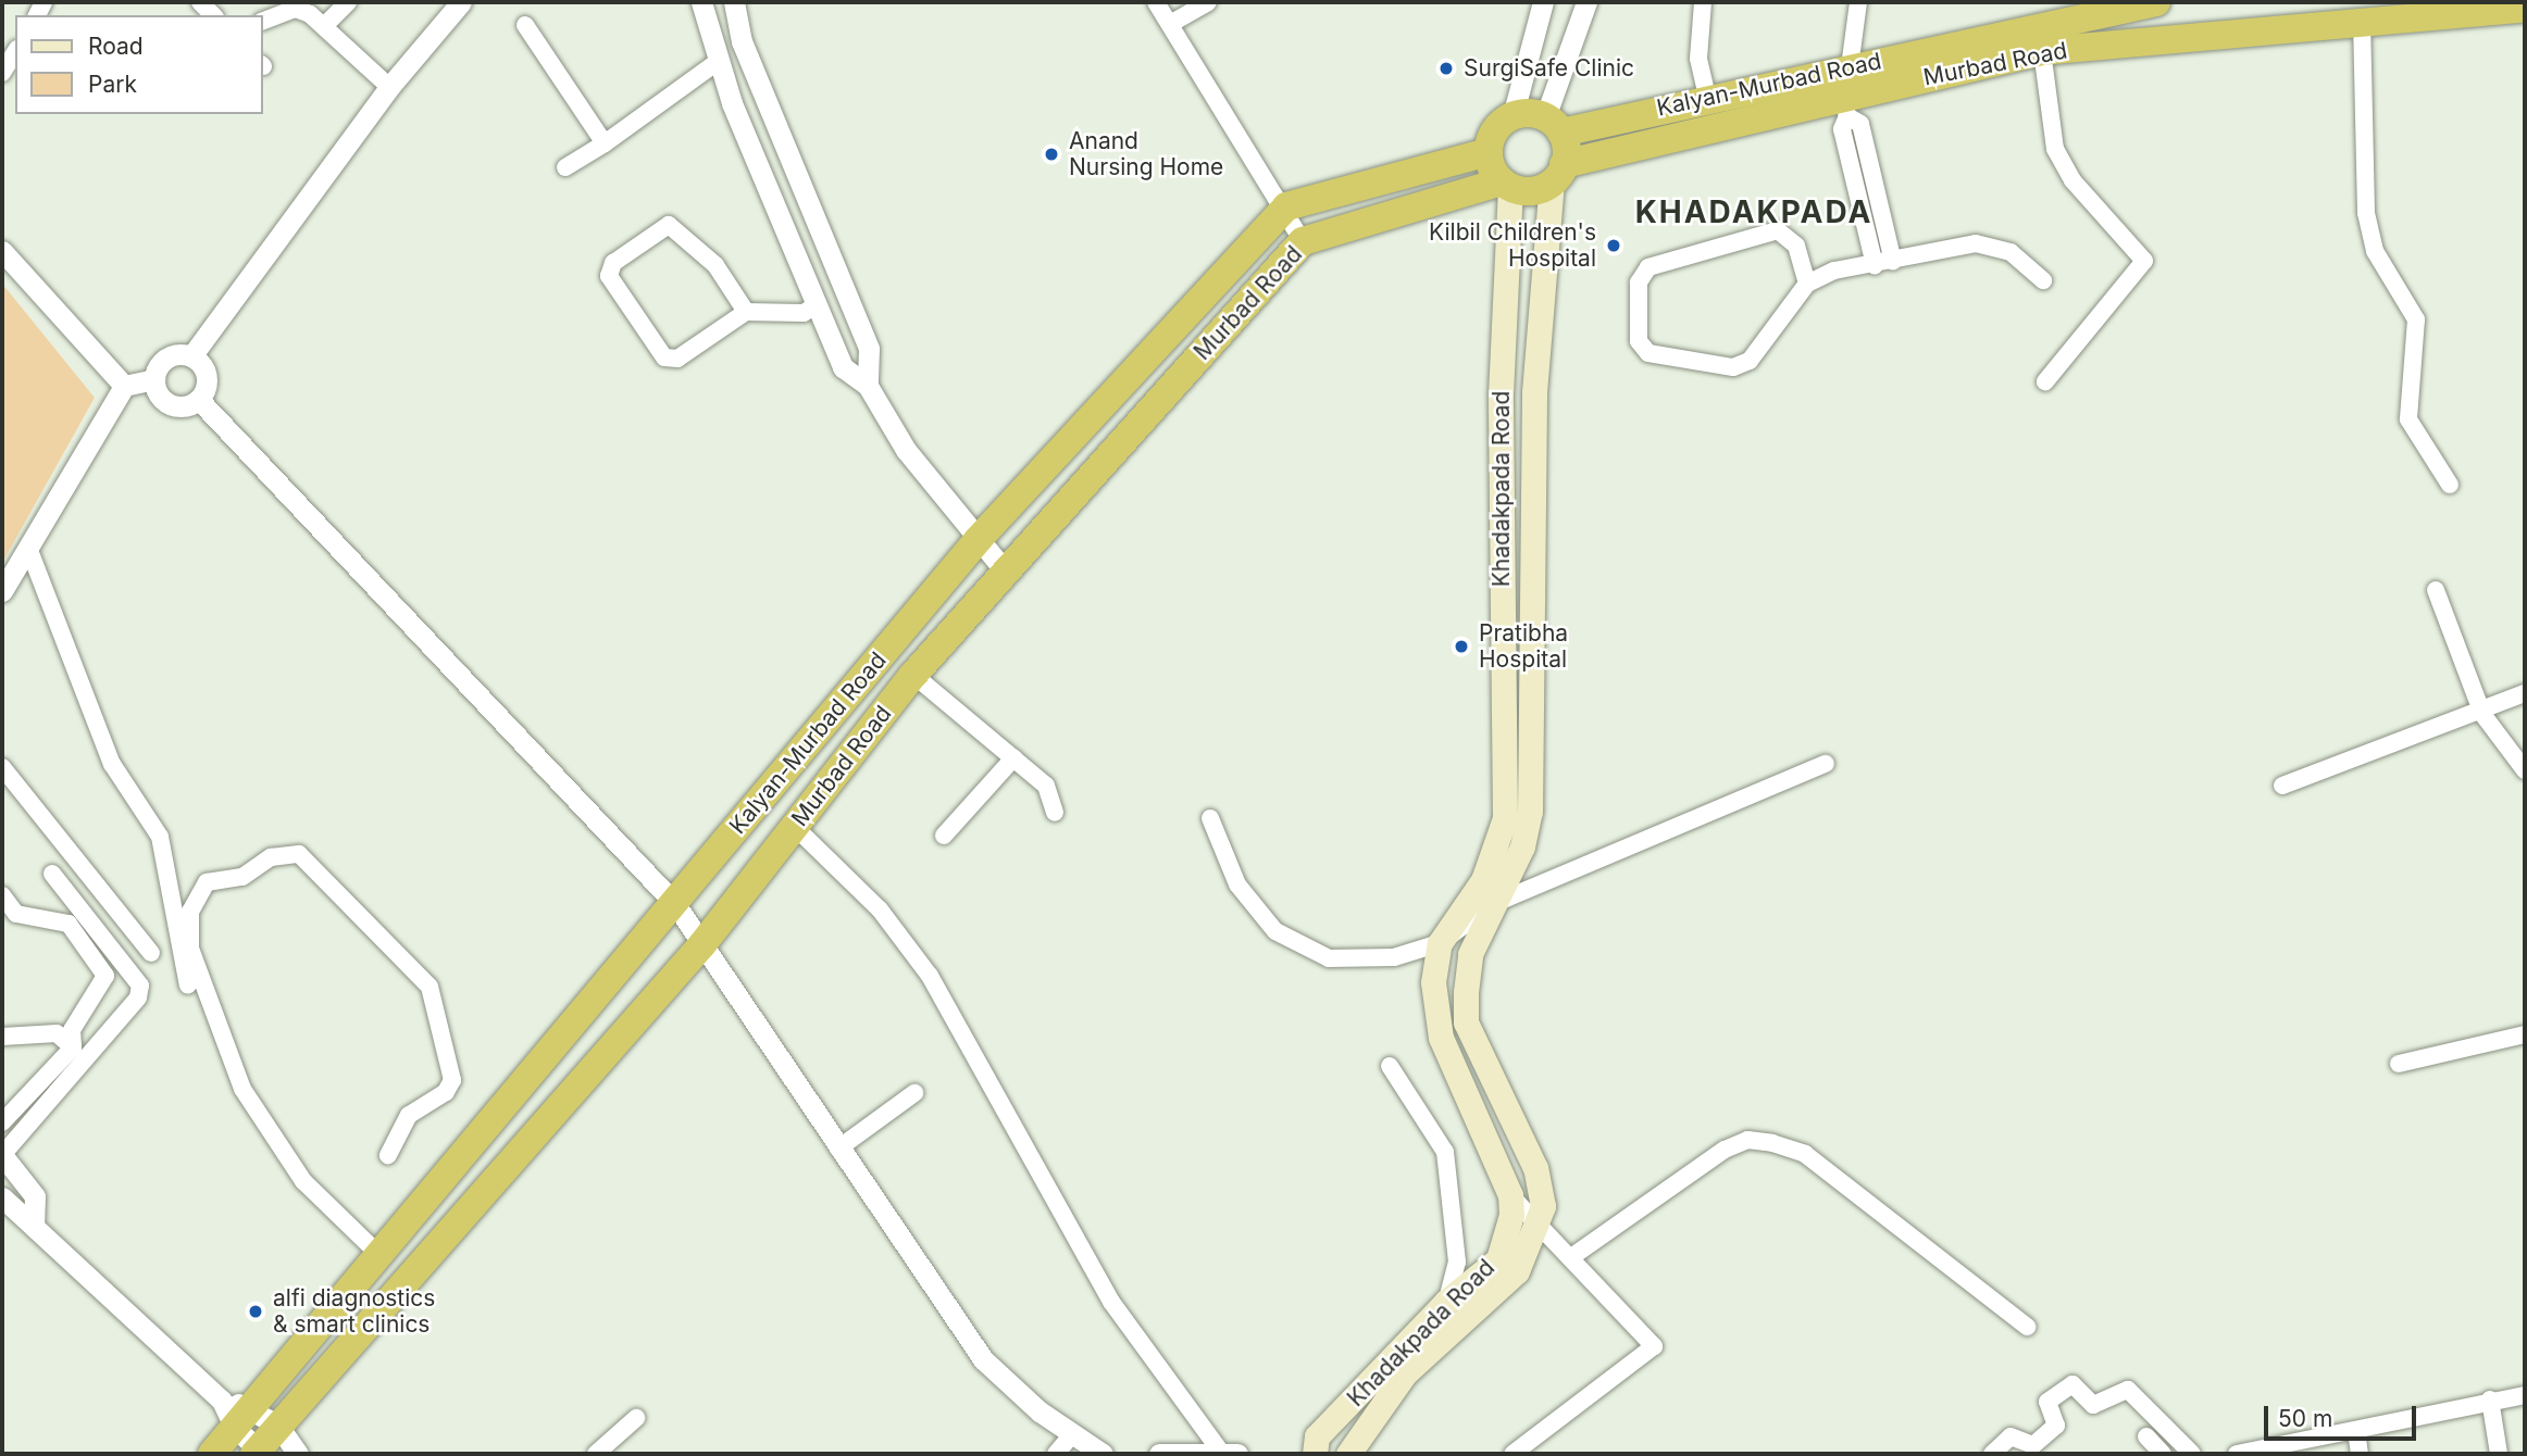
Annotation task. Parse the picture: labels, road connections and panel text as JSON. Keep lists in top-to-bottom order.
{
  "streets": {
    "highway": ["Murbad Road", "Kalyan-Murbad Road"],
    "main road": ["Khadakpada Road"]
  },
  "crossings": [
    ["Murbad Road", "Kalyan-Murbad Road"],
    ["Murbad Road", "Khadakpada Road"],
    ["Kalyan-Murbad Road", "Khadakpada Road"]
  ],
  "districts": ["KHADAKPADA"],
  "places": [
    "SurgiSafe Clinic",
    "Anand Nursing Home",
    "Kilbil Children's Hospital",
    "Pratibha Hospital",
    "alfi diagnostics & smart clinics"
  ],
  "legend": ["Road", "Park"],
  "scale_bar": "50 m"
}
